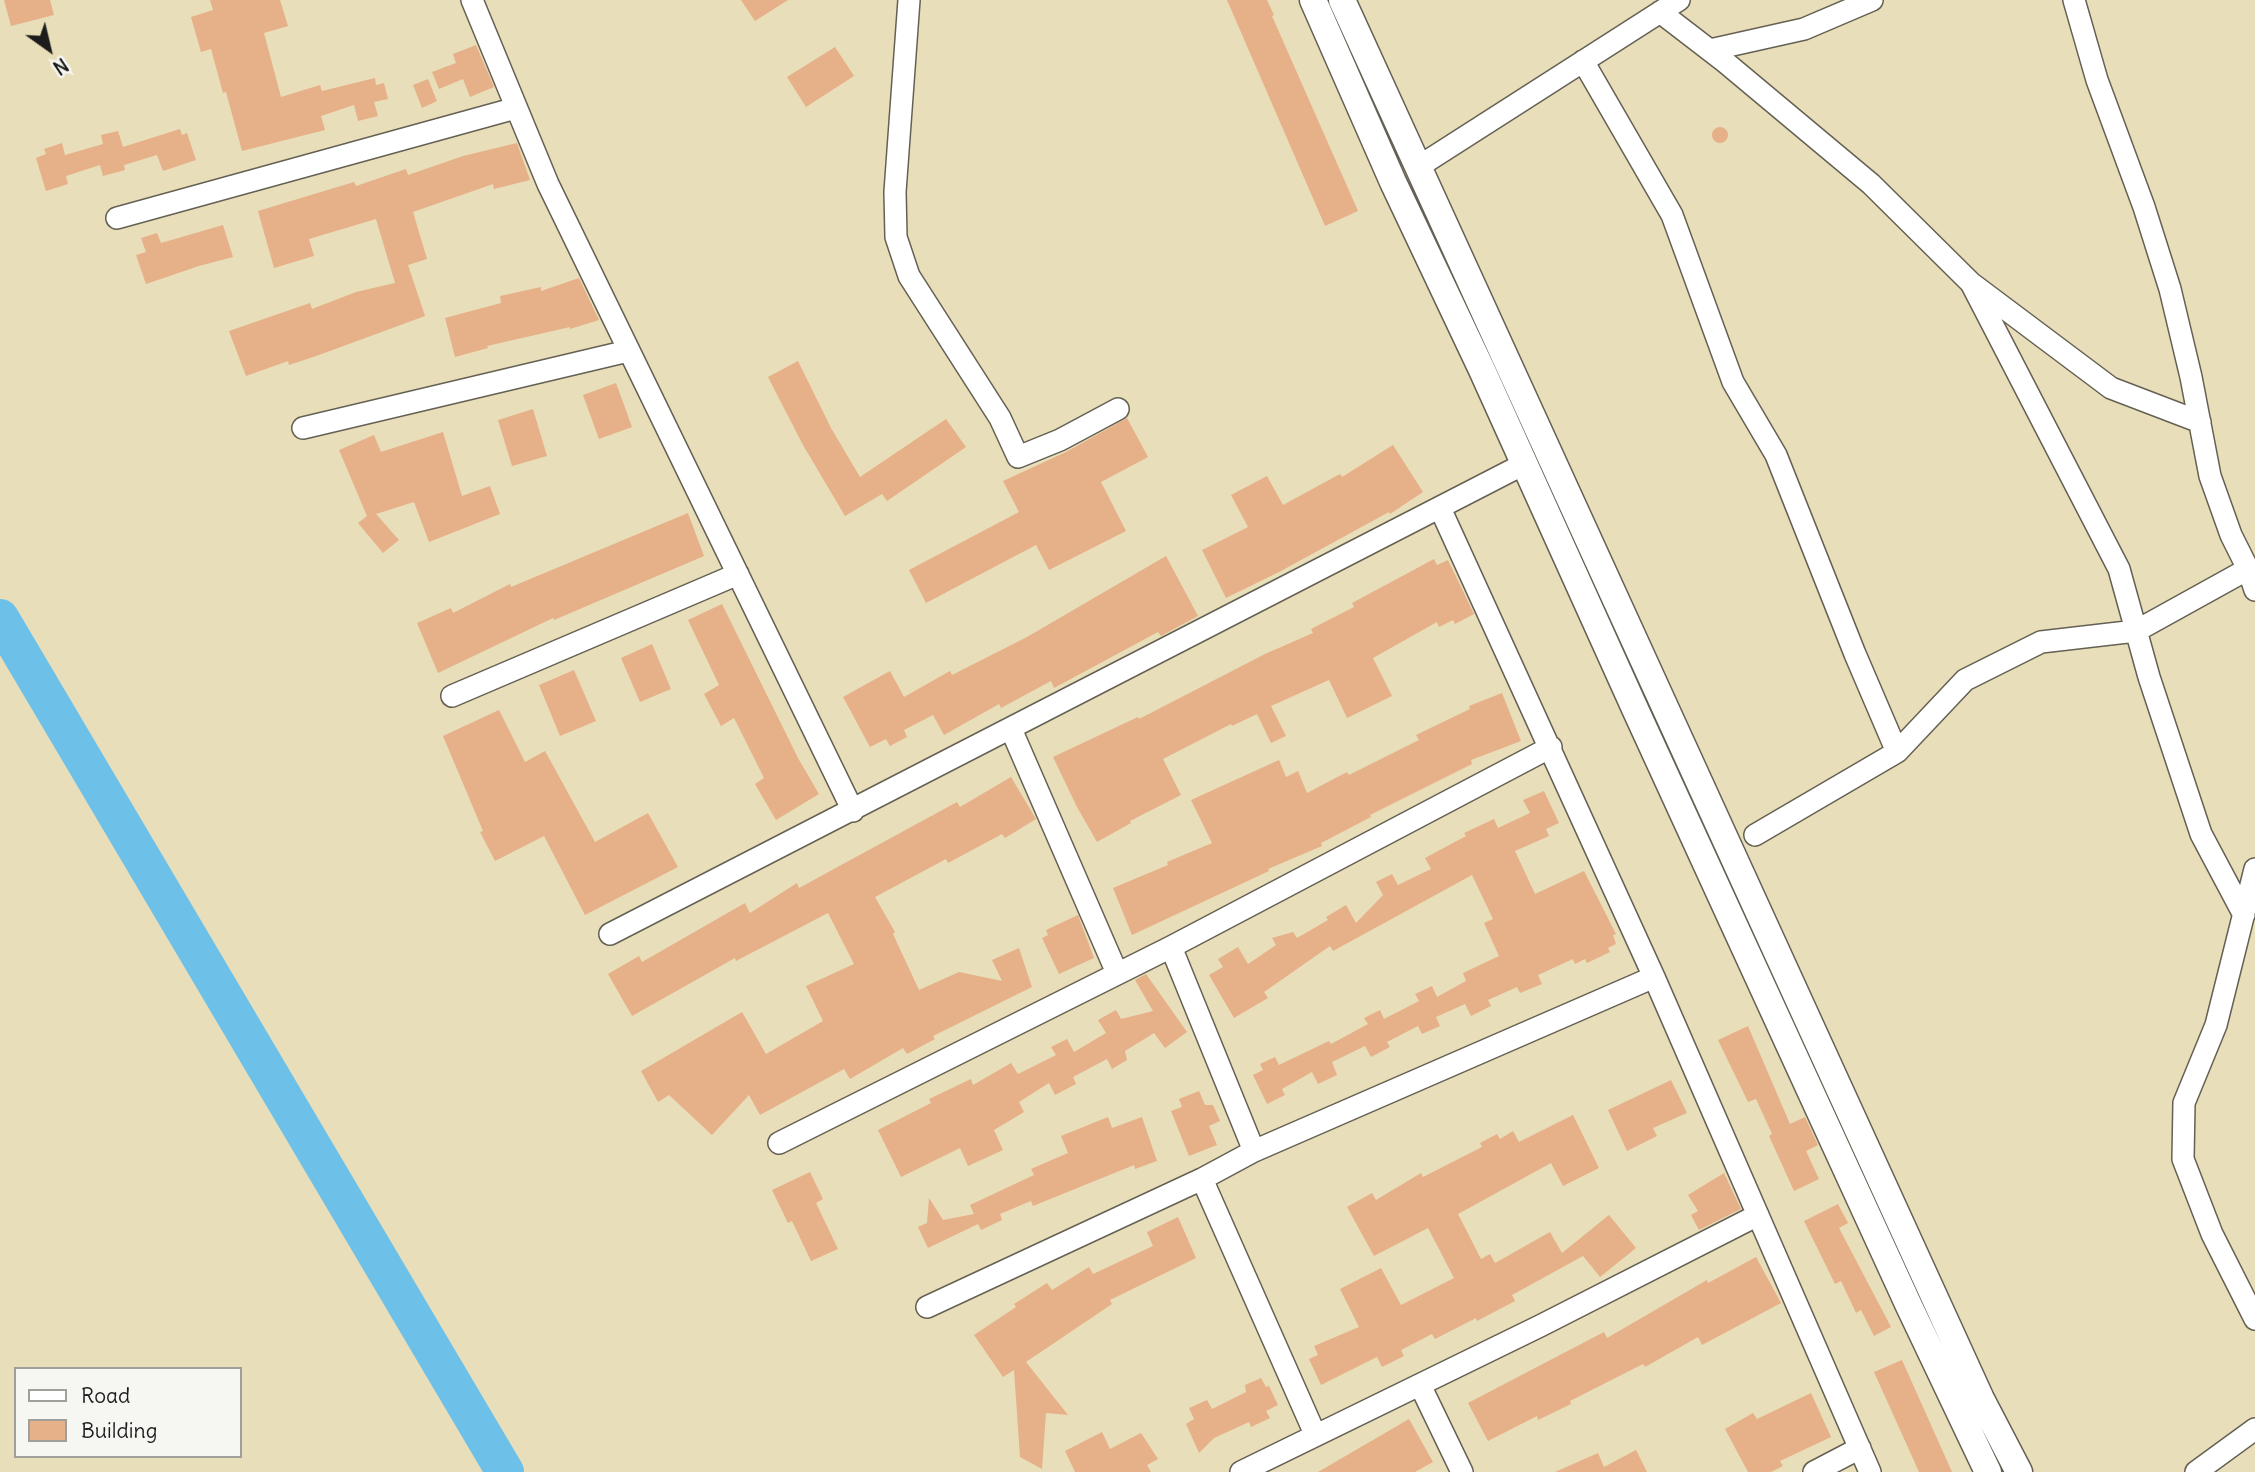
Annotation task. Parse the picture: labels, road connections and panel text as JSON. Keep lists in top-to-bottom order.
{
  "legend": ["Road", "Building"],
  "north": "bottom right"
}
